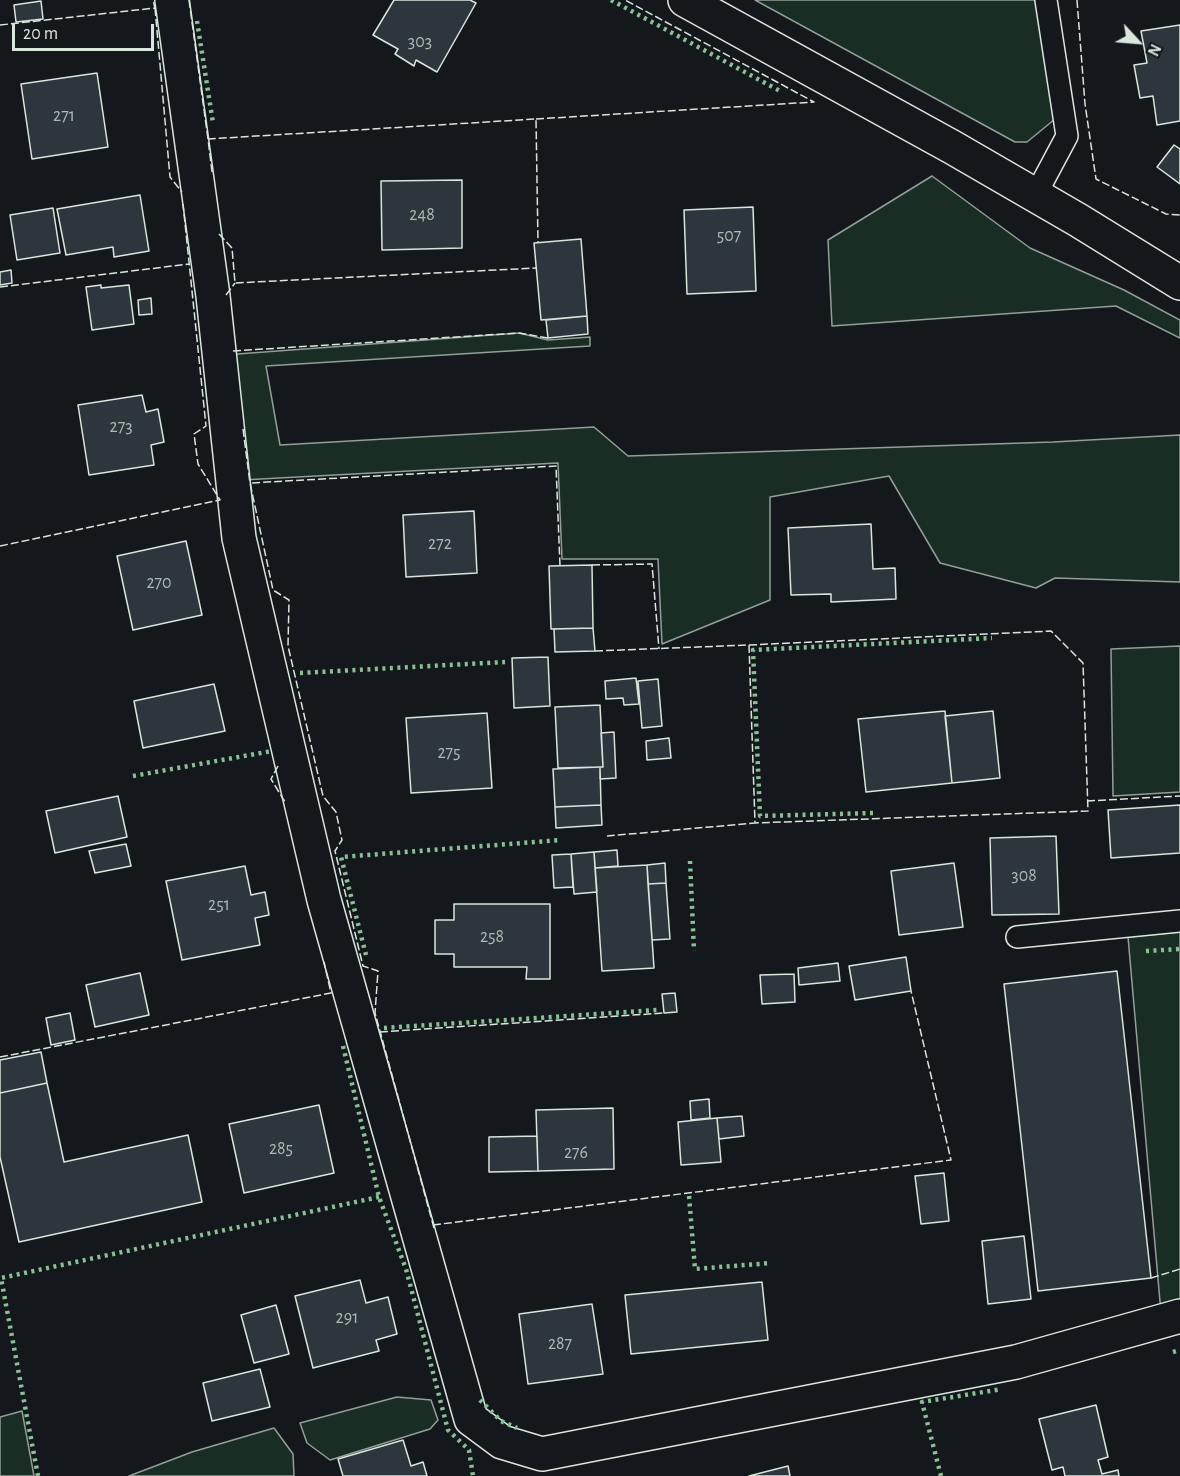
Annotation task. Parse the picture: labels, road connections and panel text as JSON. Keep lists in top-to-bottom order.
{
  "house_numbers": [
    "303",
    "271",
    "248",
    "507",
    "273",
    "272",
    "270",
    "275",
    "308",
    "251",
    "258",
    "285",
    "276",
    "291",
    "287"
  ],
  "scale_bar": "20 m",
  "north": "bottom right"
}
